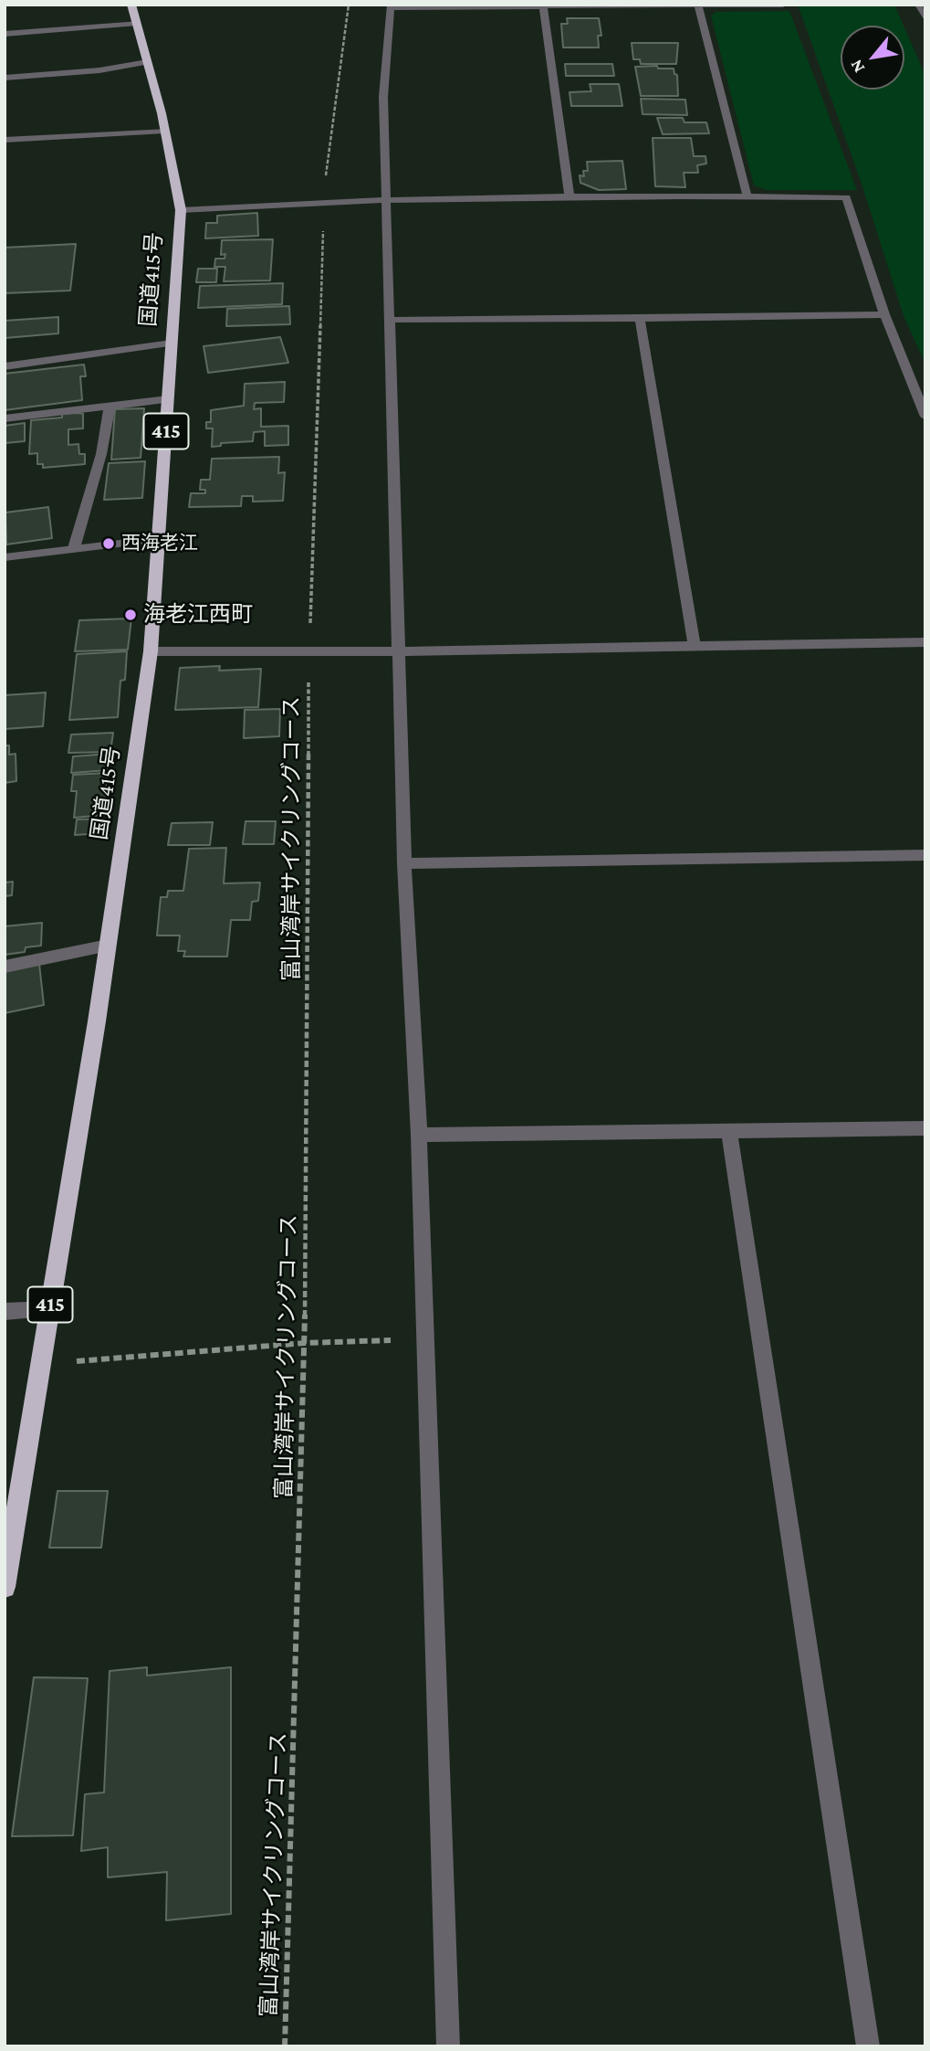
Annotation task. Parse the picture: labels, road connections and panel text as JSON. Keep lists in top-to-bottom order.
{
  "streets": {
    "highway": ["国道415号", "415"],
    "path": ["富山湾岸サイクリングコース"]
  },
  "places": ["西海老江", "海老江西町"],
  "north": "bottom left"
}
